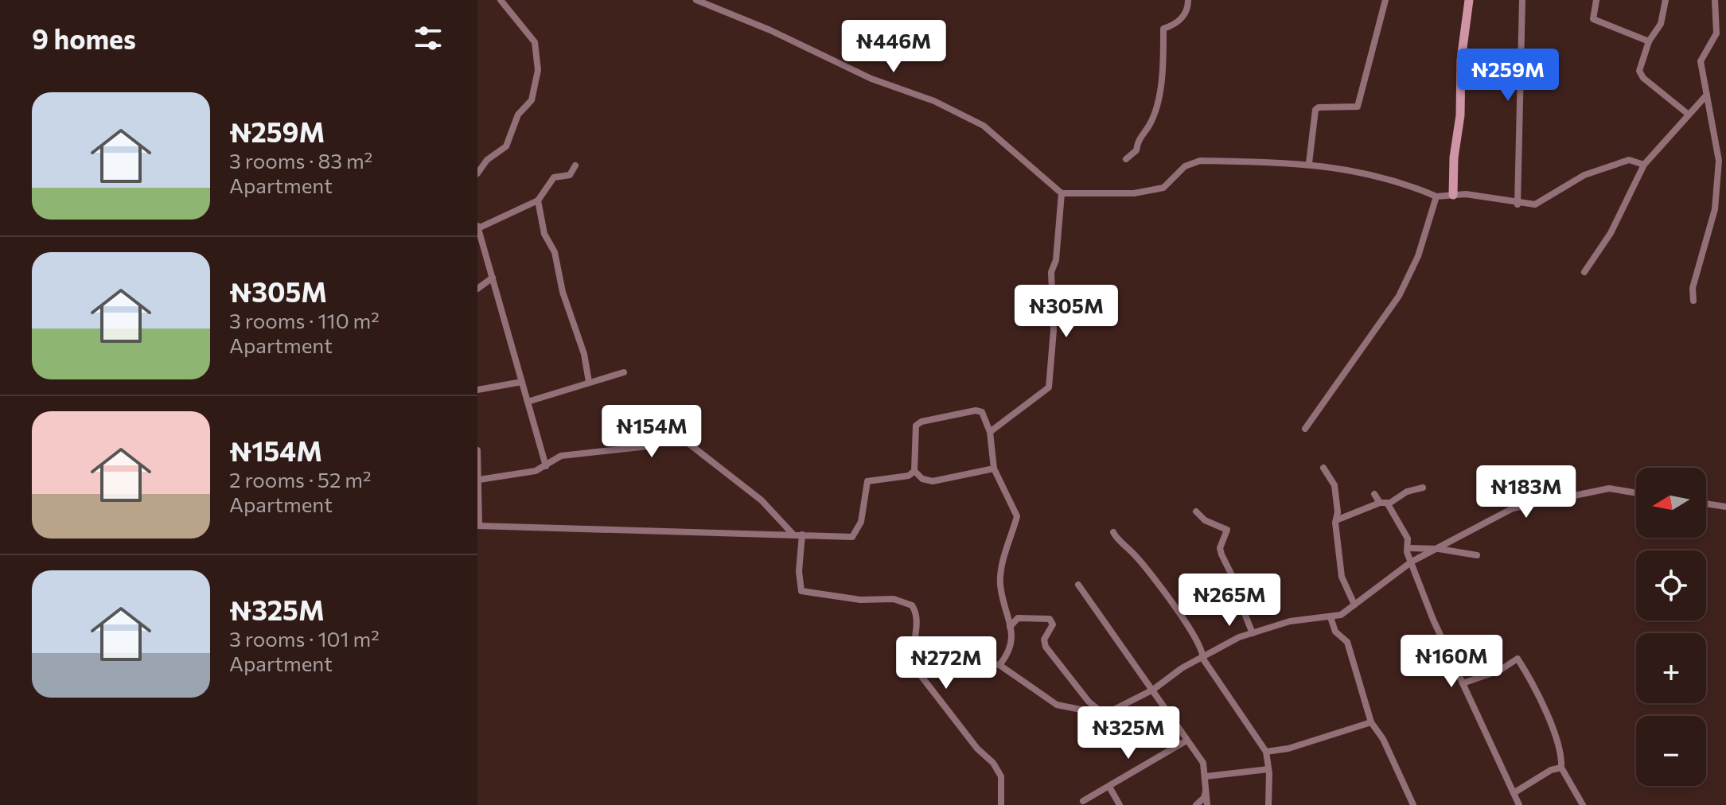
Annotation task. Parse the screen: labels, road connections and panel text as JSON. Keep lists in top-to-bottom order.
{
  "north": "left",
  "page": {
    "heading": "9 homes",
    "price": [
      "₦446M",
      "₦259M",
      "₦305M",
      "₦154M",
      "₦183M",
      "₦265M",
      "₦160M",
      "₦272M",
      "₦325M"
    ],
    "list": [
      {
        "name": "₦259M",
        "note": "3 rooms · 83 m² · Apartment"
      },
      {
        "name": "₦305M",
        "note": "3 rooms · 110 m² · Apartment"
      },
      {
        "name": "₦154M",
        "note": "2 rooms · 52 m² · Apartment"
      },
      {
        "name": "₦325M",
        "note": "3 rooms · 101 m² · Apartment"
      }
    ],
    "map_buttons": ["+", "−"]
  }
}
